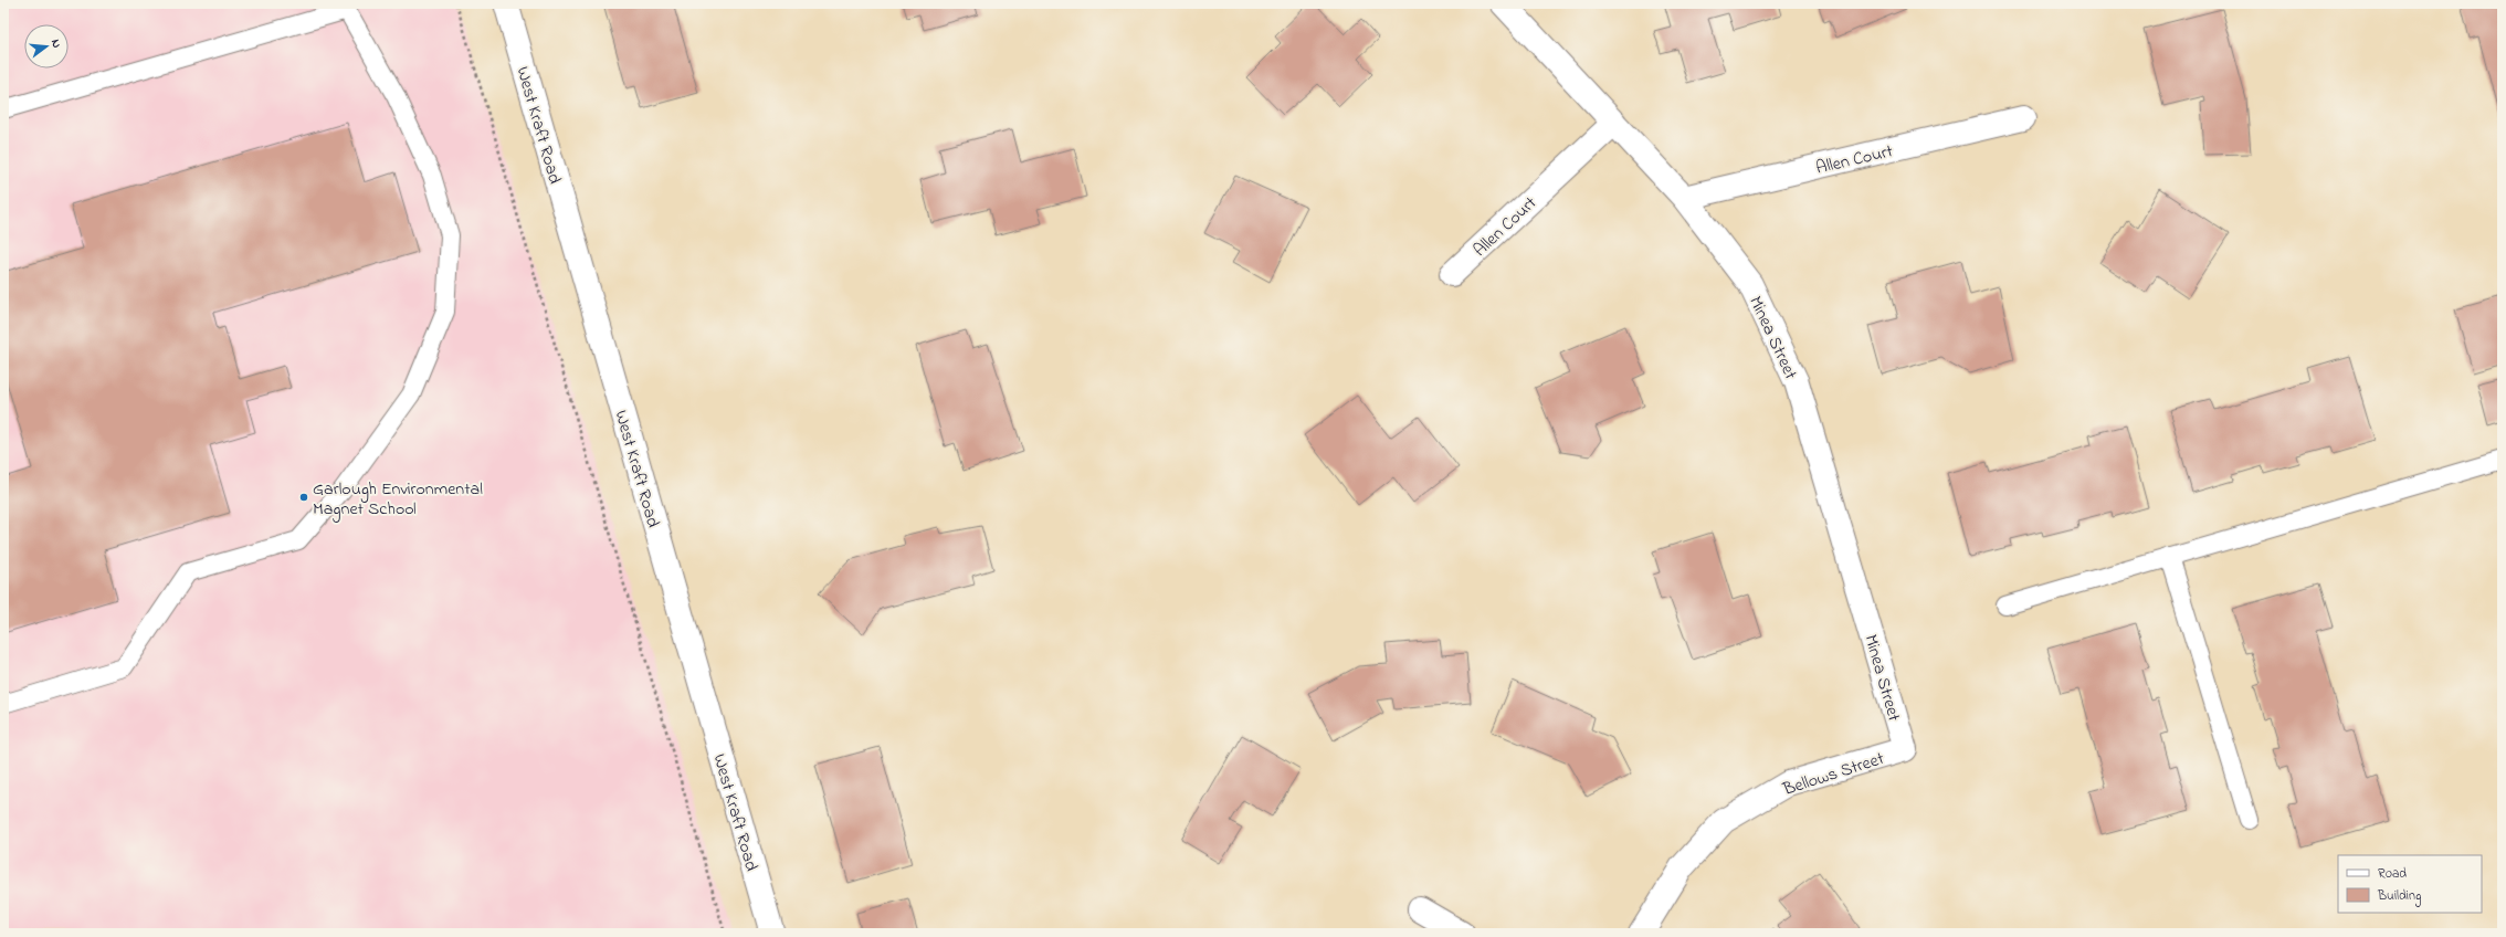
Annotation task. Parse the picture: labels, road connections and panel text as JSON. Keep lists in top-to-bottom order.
{
  "streets": {
    "street": [
      "West Kraft Road",
      "Allen Court",
      "Minea Street",
      "Bellows Street"
    ]
  },
  "crossings": [
    ["Allen Court", "Minea Street"],
    ["Minea Street", "Bellows Street"]
  ],
  "places": ["Garlough Environmental Magnet School"],
  "legend": ["Road", "Building"],
  "north": "right"
}
